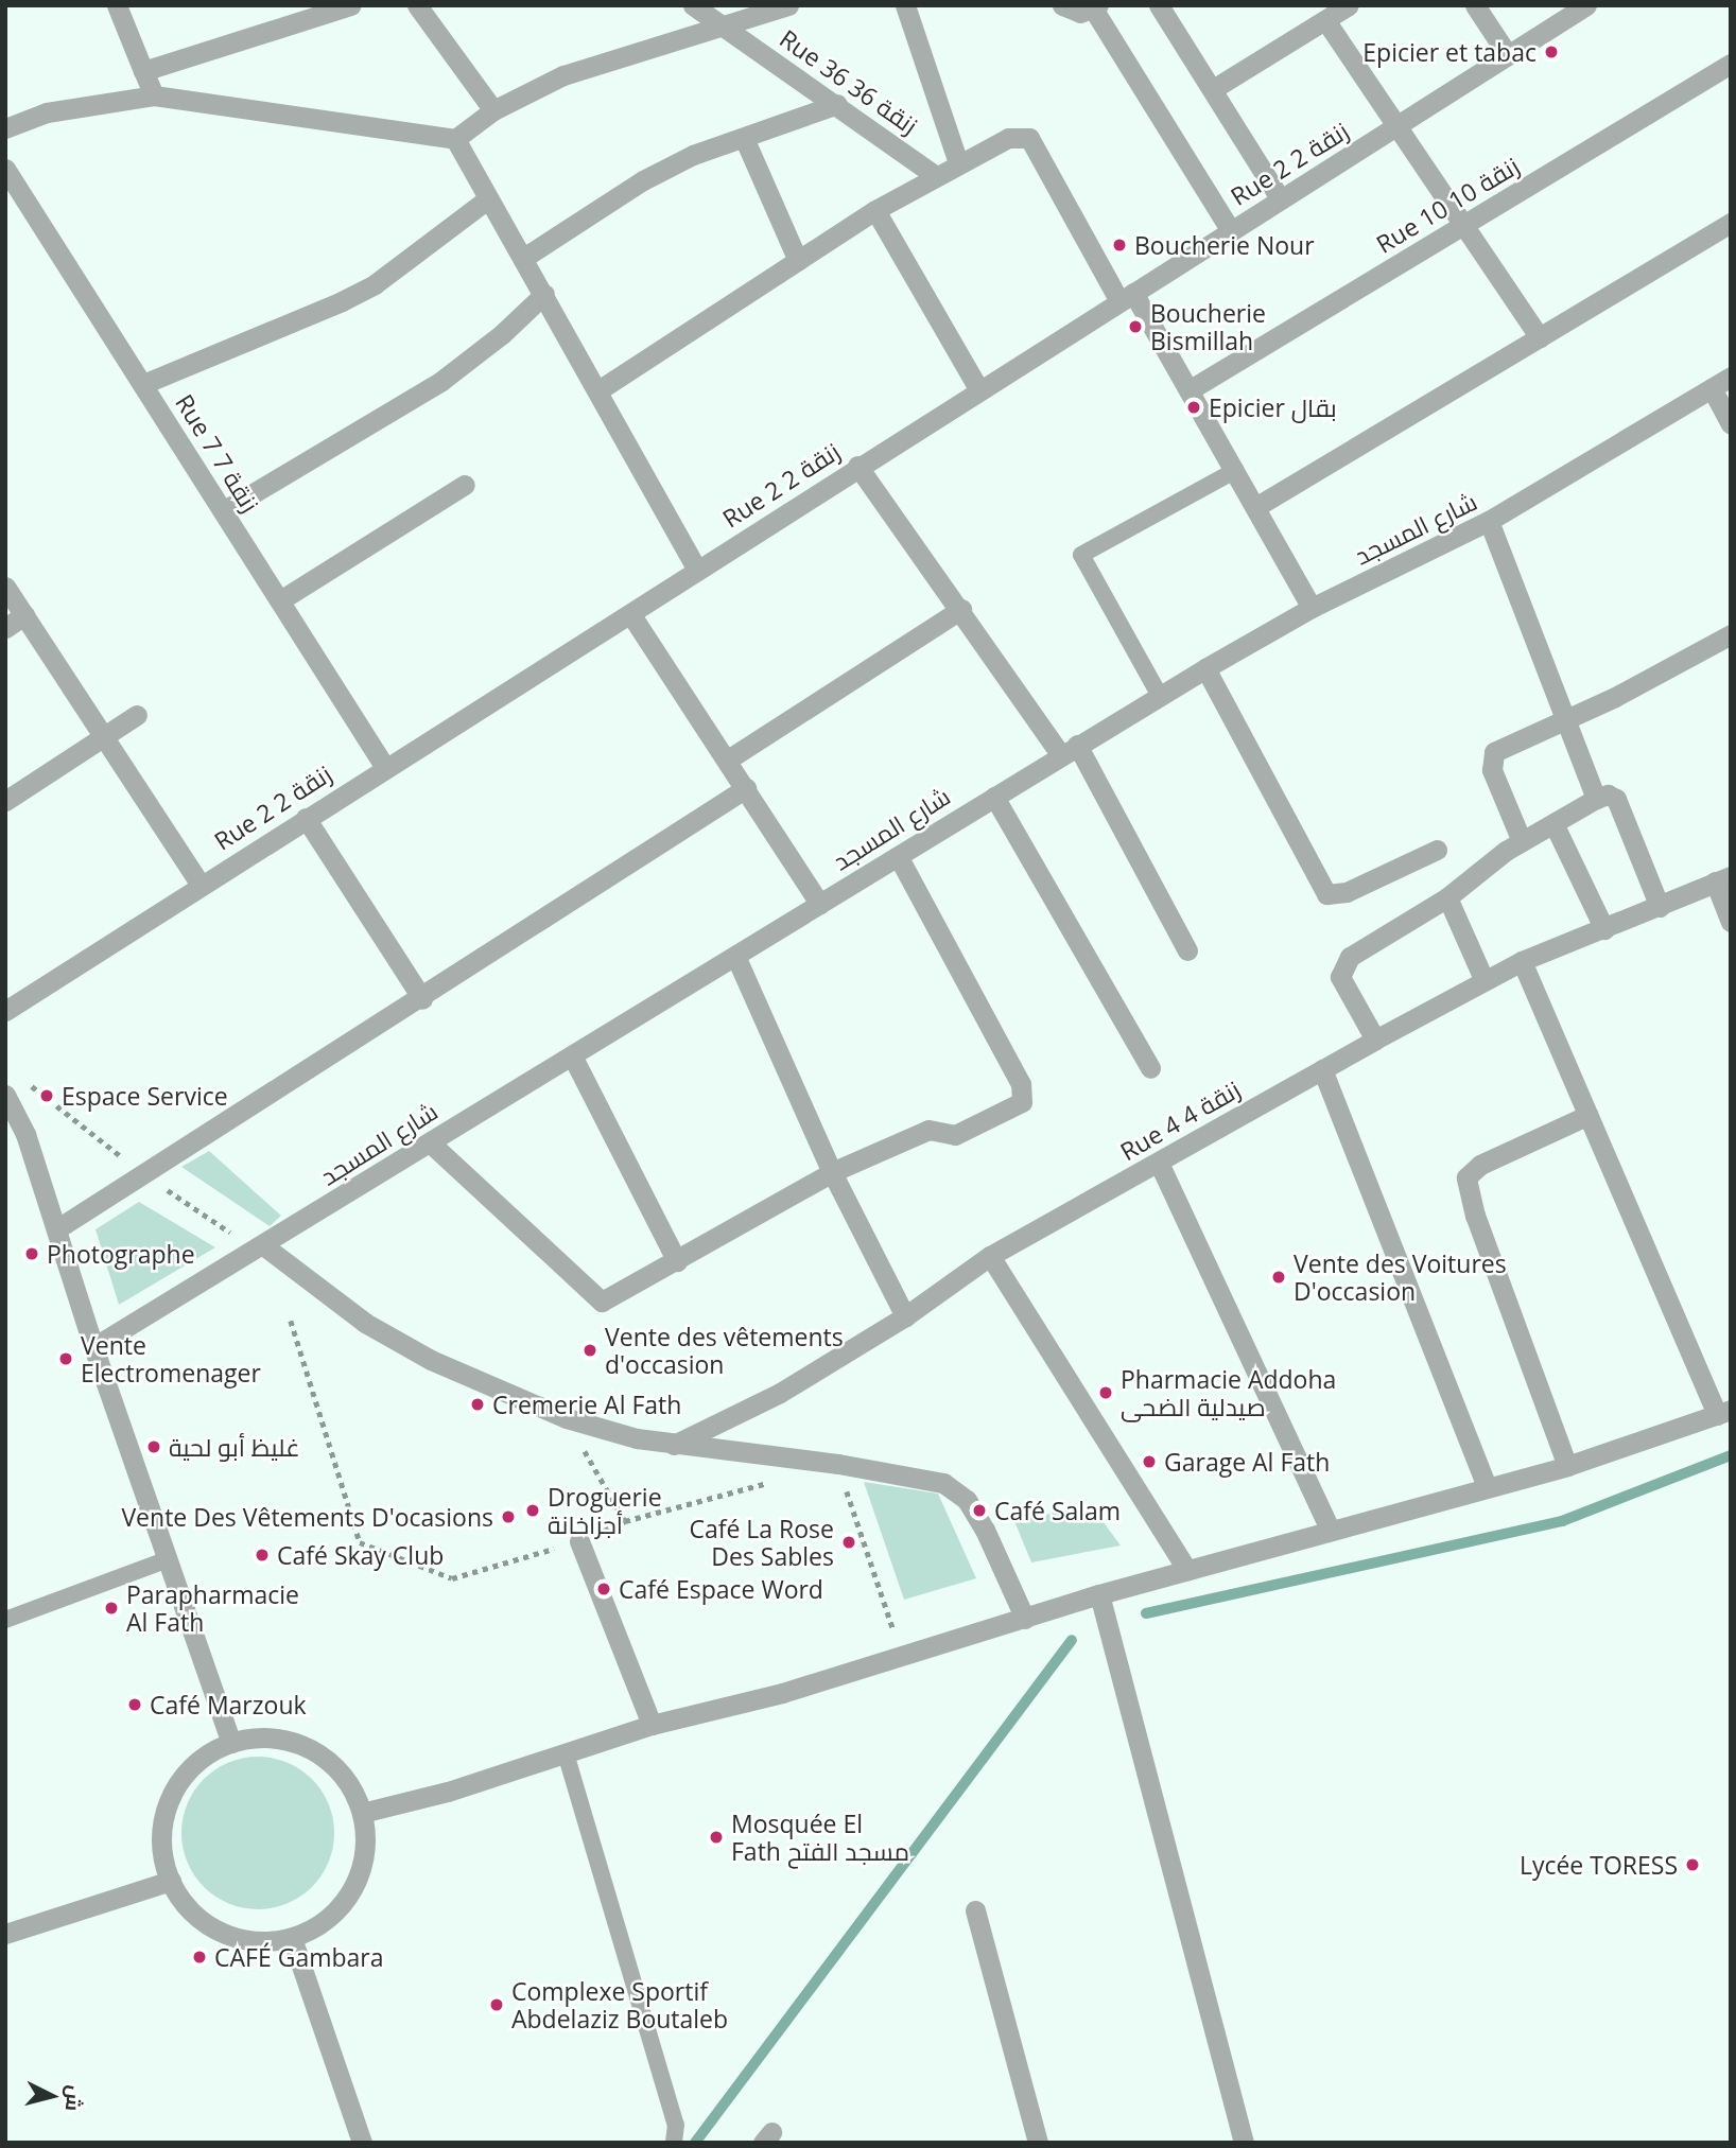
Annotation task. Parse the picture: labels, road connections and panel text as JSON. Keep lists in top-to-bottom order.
{
  "streets": {
    "street": [
      "Rue 36 زنقة 36",
      "Rue 2 زنقة 2",
      "Rue 10 زنقة 10",
      "Rue 7 زنقة 7",
      "شارع المسجد",
      "Rue 4 زنقة 4"
    ]
  },
  "crossings": [
    ["Rue 2 زنقة 2", "Rue 7 زنقة 7"]
  ],
  "places": [
    "Epicier et tabac",
    "Boucherie Nour",
    "Boucherie Bismillah",
    "Epicier بقال",
    "Espace Service",
    "Photographe",
    "Vente des Voitures D'occasion",
    "Vente des vêtements d'occasion",
    "Vente Electromenager",
    "Pharmacie Addoha صيدلية الضحى",
    "Cremerie Al Fath",
    "غليظ أبو لحية",
    "Garage Al Fath",
    "Droguerie أجزاخانة",
    "Café Salam",
    "Vente Des Vêtements D'ocasions",
    "Café La Rose Des Sables",
    "Café Skay Club",
    "Café Espace Word",
    "Parapharmacie Al Fath",
    "Café Marzouk",
    "Mosquée El Fath مسجد الفتح",
    "Lycée TORESS",
    "CAFÉ Gambara",
    "Complexe Sportif Abdelaziz Boutaleb"
  ],
  "north": "right"
}
